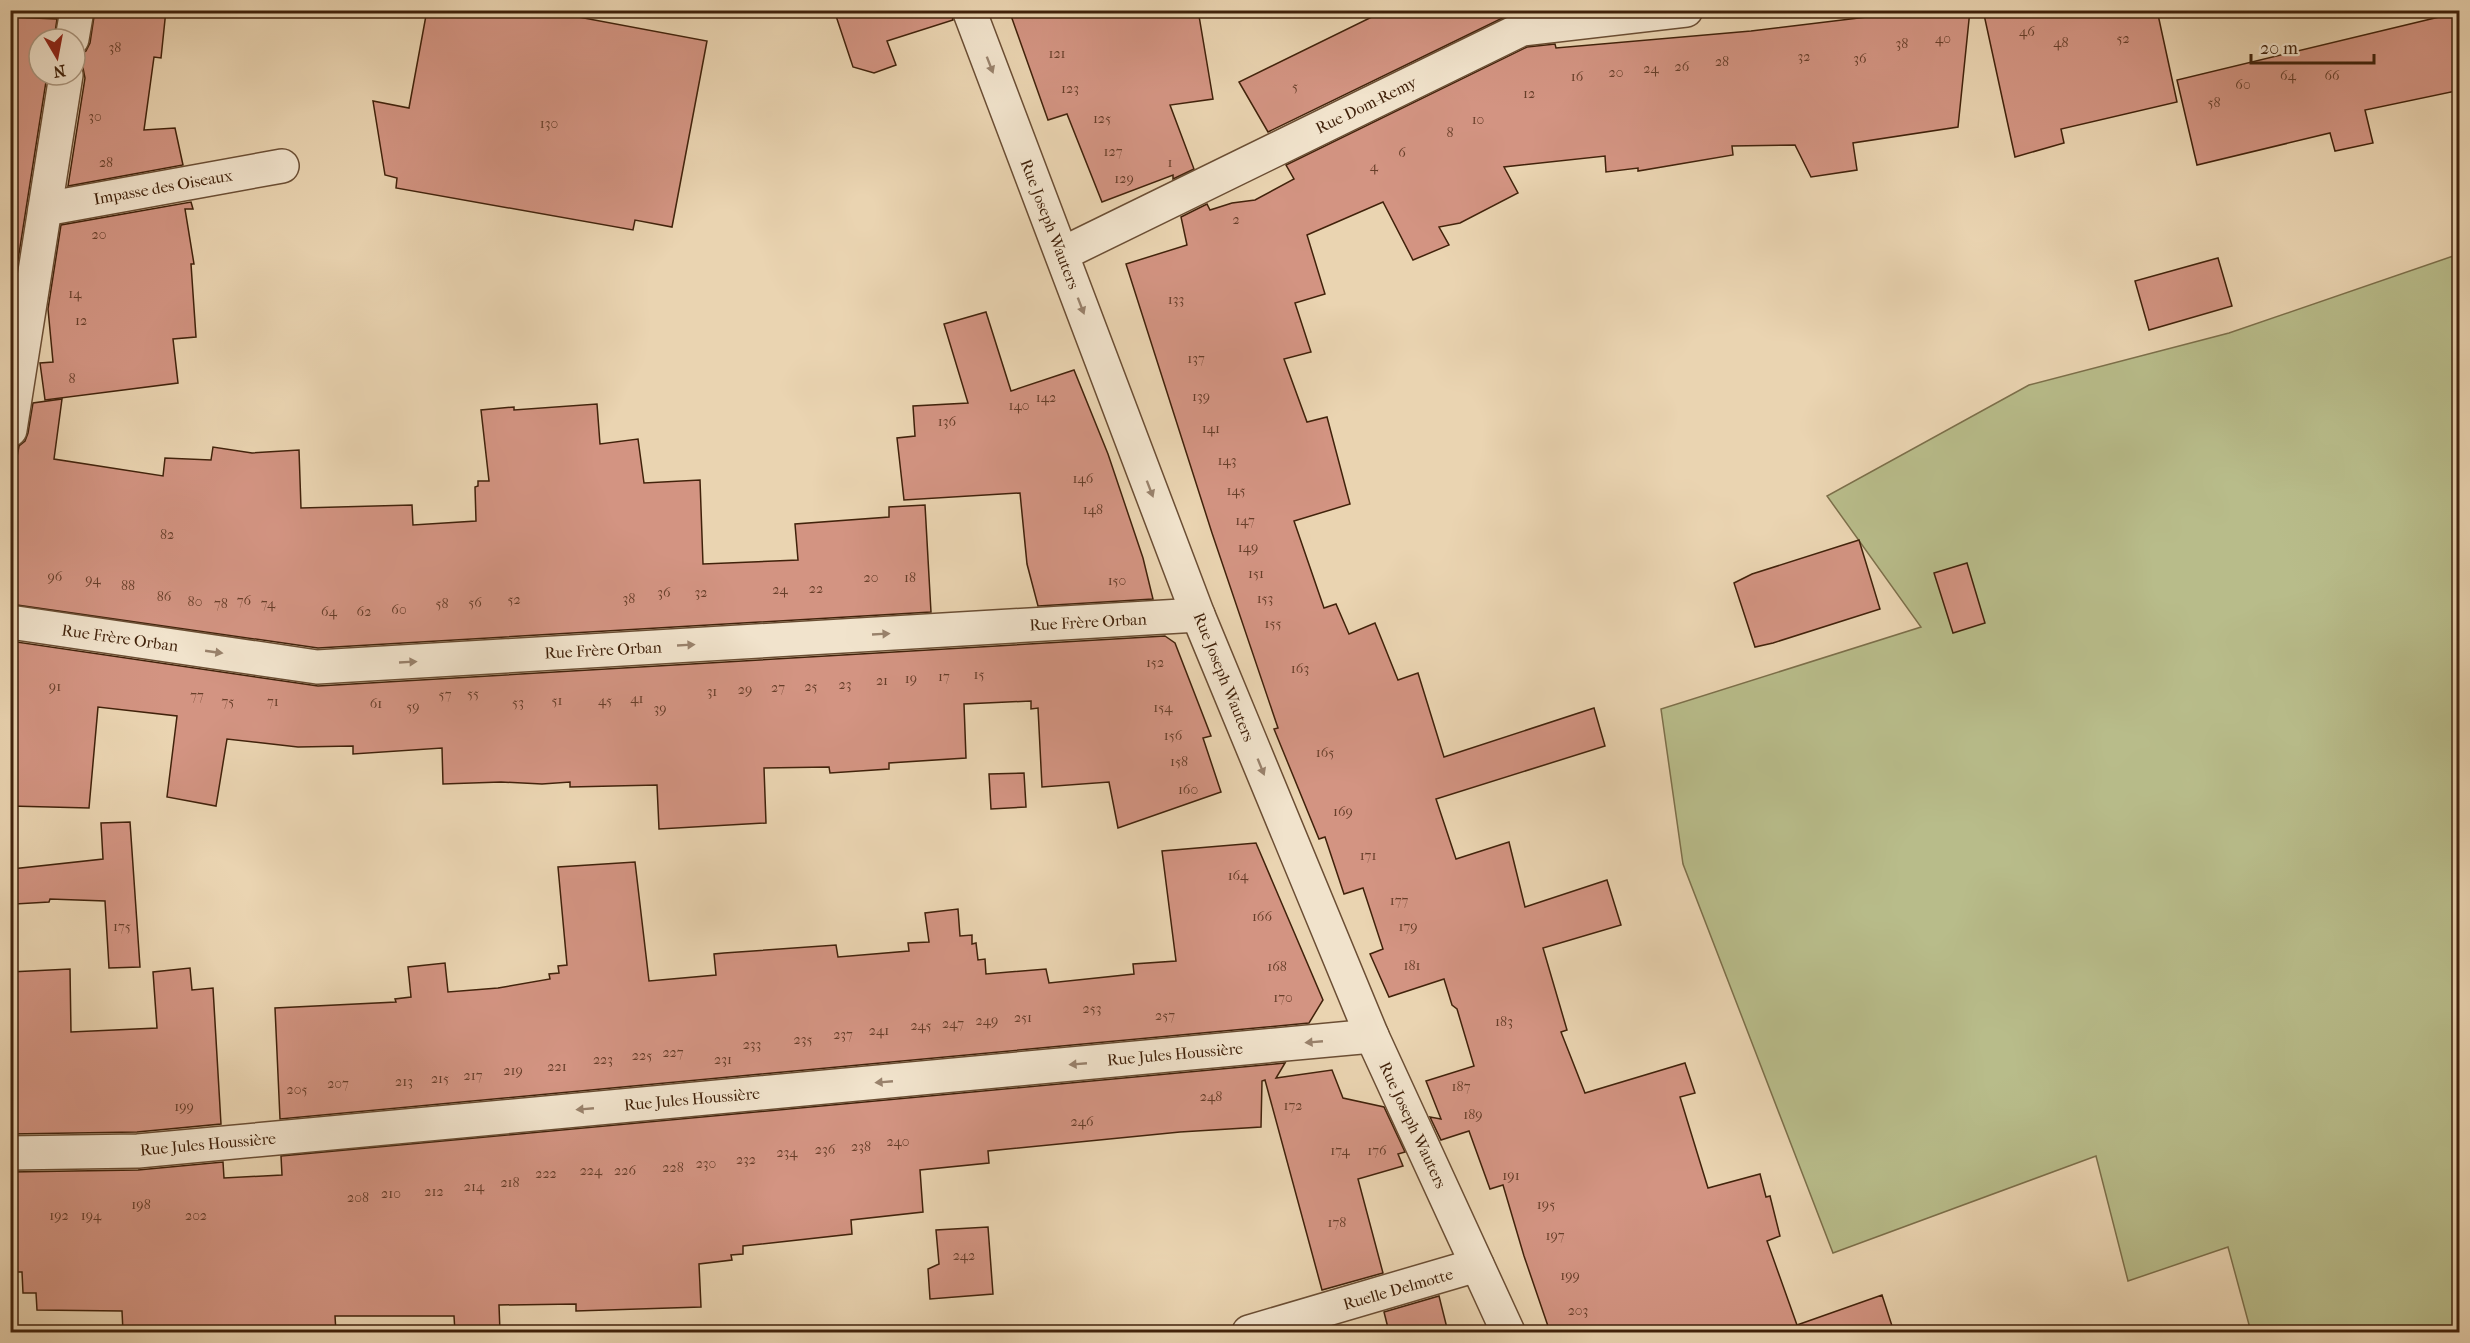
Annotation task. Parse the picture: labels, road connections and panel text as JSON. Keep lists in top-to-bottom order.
{
  "streets": {
    "street": [
      "Rue Dom-Remy",
      "Impasse des Oiseaux",
      "Rue Joseph Wauters",
      "Rue Frère Orban",
      "Rue Jules Houssière",
      "Ruelle Delmotte"
    ]
  },
  "crossings": [
    ["Rue Dom-Remy", "Rue Joseph Wauters"],
    ["Rue Joseph Wauters", "Rue Frère Orban"],
    ["Rue Joseph Wauters", "Rue Jules Houssière"],
    ["Rue Joseph Wauters", "Ruelle Delmotte"]
  ],
  "one_way": ["Rue Joseph Wauters", "Rue Frère Orban", "Rue Jules Houssière"],
  "house_numbers": [
    "46",
    "40",
    "52",
    "48",
    "38",
    "38",
    "121",
    "32",
    "36",
    "28",
    "26",
    "24",
    "20",
    "64",
    "66",
    "16",
    "60",
    "5",
    "123",
    "12",
    "58",
    "30",
    "125",
    "10",
    "130",
    "8",
    "127",
    "6",
    "28",
    "1",
    "4",
    "129",
    "2",
    "20",
    "14",
    "133",
    "12",
    "137",
    "8",
    "139",
    "142",
    "140",
    "136",
    "141",
    "143",
    "146",
    "145",
    "148",
    "147",
    "82",
    "149",
    "151",
    "96",
    "20",
    "18",
    "94",
    "150",
    "88",
    "22",
    "24",
    "36",
    "32",
    "86",
    "38",
    "153",
    "52",
    "76",
    "80",
    "56",
    "78",
    "74",
    "58",
    "60",
    "64",
    "62",
    "155",
    "152",
    "163",
    "15",
    "17",
    "19",
    "21",
    "23",
    "91",
    "25",
    "27",
    "29",
    "31",
    "55",
    "57",
    "77",
    "41",
    "51",
    "45",
    "75",
    "71",
    "53",
    "61",
    "59",
    "154",
    "39",
    "156",
    "165",
    "158",
    "160",
    "169",
    "171",
    "164",
    "177",
    "166",
    "175",
    "179",
    "181",
    "168",
    "170",
    "253",
    "257",
    "251",
    "249",
    "183",
    "247",
    "245",
    "241",
    "237",
    "235",
    "233",
    "227",
    "225",
    "223",
    "231",
    "221",
    "219",
    "217",
    "215",
    "213",
    "207",
    "187",
    "205",
    "248",
    "172",
    "199",
    "189",
    "246",
    "240",
    "238",
    "236",
    "174",
    "176",
    "234",
    "232",
    "230",
    "228",
    "224",
    "226",
    "222",
    "191",
    "218",
    "214",
    "212",
    "210",
    "208",
    "198",
    "195",
    "192",
    "194",
    "202",
    "178",
    "197",
    "242",
    "199",
    "203"
  ],
  "scale_bar": "20 m",
  "north": "bottom"
}
